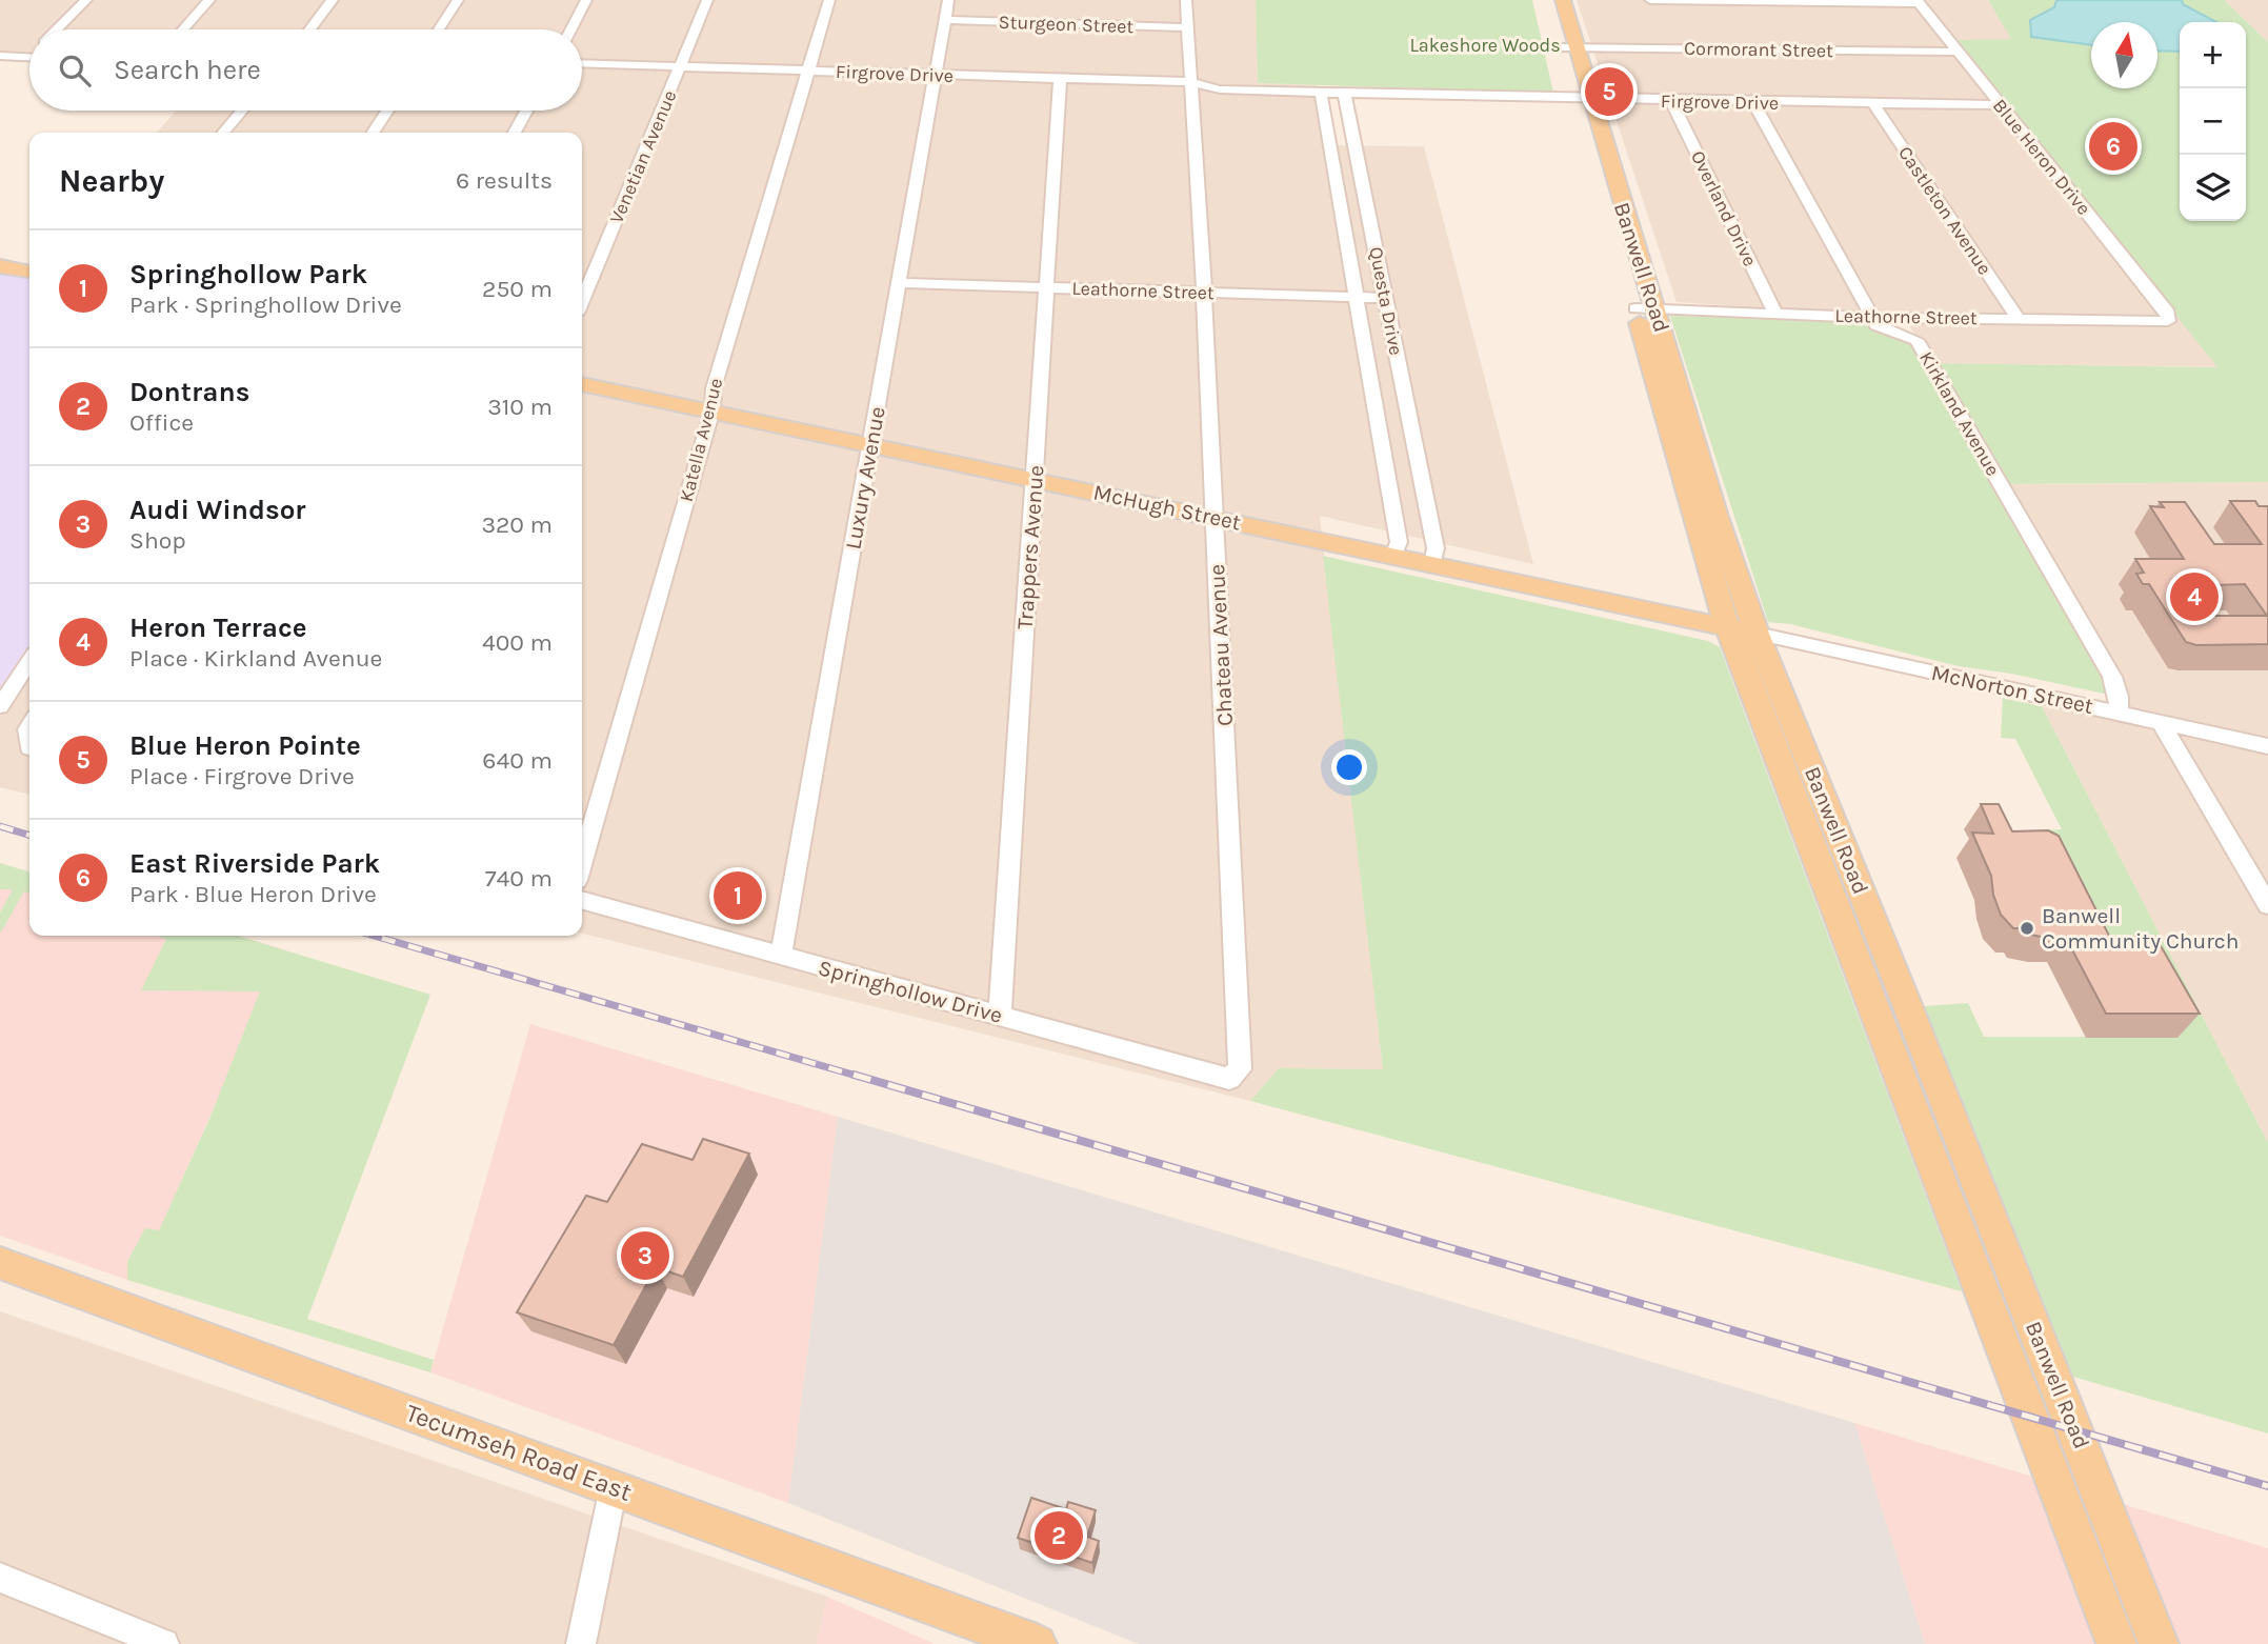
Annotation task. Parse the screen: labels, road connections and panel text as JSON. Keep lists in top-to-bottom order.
{
  "streets": {
    "main road": ["Banwell Road", "McHugh Street", "Tecumseh Road East"],
    "street": [
      "Sturgeon Street",
      "Cormorant Street",
      "Firgrove Drive",
      "Venetian Avenue",
      "Blue Heron Drive",
      "Overland Drive",
      "Castleton Avenue",
      "Leathorne Street",
      "Questa Drive",
      "Kirkland Avenue",
      "Katella Avenue",
      "Luxury Avenue",
      "Trappers Avenue",
      "Chateau Avenue",
      "McNorton Street",
      "Springhollow Drive"
    ]
  },
  "crossings": [
    ["Sturgeon Street", "Luxury Avenue"],
    ["Sturgeon Street", "Chateau Avenue"],
    ["Cormorant Street", "Blue Heron Drive"],
    ["Cormorant Street", "Banwell Road"],
    ["Firgrove Drive", "Venetian Avenue"],
    ["Firgrove Drive", "Blue Heron Drive"],
    ["Firgrove Drive", "Overland Drive"],
    ["Firgrove Drive", "Castleton Avenue"],
    ["Firgrove Drive", "Banwell Road"],
    ["Firgrove Drive", "Questa Drive"],
    ["Firgrove Drive", "Katella Avenue"],
    ["Firgrove Drive", "Luxury Avenue"],
    ["Firgrove Drive", "Trappers Avenue"],
    ["Firgrove Drive", "Chateau Avenue"],
    ["Blue Heron Drive", "Leathorne Street"],
    ["Overland Drive", "Leathorne Street"],
    ["Castleton Avenue", "Leathorne Street"],
    ["Banwell Road", "Leathorne Street"],
    ["Banwell Road", "McHugh Street"],
    ["Banwell Road", "McNorton Street"],
    ["Leathorne Street", "Questa Drive"],
    ["Leathorne Street", "Kirkland Avenue"],
    ["Leathorne Street", "Luxury Avenue"],
    ["Leathorne Street", "Trappers Avenue"],
    ["Leathorne Street", "Chateau Avenue"],
    ["Questa Drive", "McHugh Street"],
    ["Kirkland Avenue", "McNorton Street"],
    ["Katella Avenue", "McHugh Street"],
    ["Luxury Avenue", "McHugh Street"],
    ["Luxury Avenue", "Springhollow Drive"],
    ["McHugh Street", "Trappers Avenue"],
    ["McHugh Street", "Chateau Avenue"],
    ["McHugh Street", "McNorton Street"],
    ["Trappers Avenue", "Springhollow Drive"],
    ["Chateau Avenue", "Springhollow Drive"]
  ],
  "parks": ["Lakeshore Woods"],
  "places": ["Banwell Community Church"],
  "north": "top",
  "page": {
    "map_buttons": ["+", "−"],
    "search": "Search here",
    "pins": [
      "5",
      "6",
      "4",
      "1",
      "3",
      "2"
    ],
    "heading": ["Nearby", "6 results"],
    "list": [
      {
        "mark": "1",
        "name": "Springhollow Park",
        "note": "Park · Springhollow Drive",
        "value": "250 m"
      },
      {
        "mark": "2",
        "name": "Dontrans",
        "note": "Office",
        "value": "310 m"
      },
      {
        "mark": "3",
        "name": "Audi Windsor",
        "note": "Shop",
        "value": "320 m"
      },
      {
        "mark": "4",
        "name": "Heron Terrace",
        "note": "Place · Kirkland Avenue",
        "value": "400 m"
      },
      {
        "mark": "5",
        "name": "Blue Heron Pointe",
        "note": "Place · Firgrove Drive",
        "value": "640 m"
      },
      {
        "mark": "6",
        "name": "East Riverside Park",
        "note": "Park · Blue Heron Drive",
        "value": "740 m"
      }
    ]
  }
}
